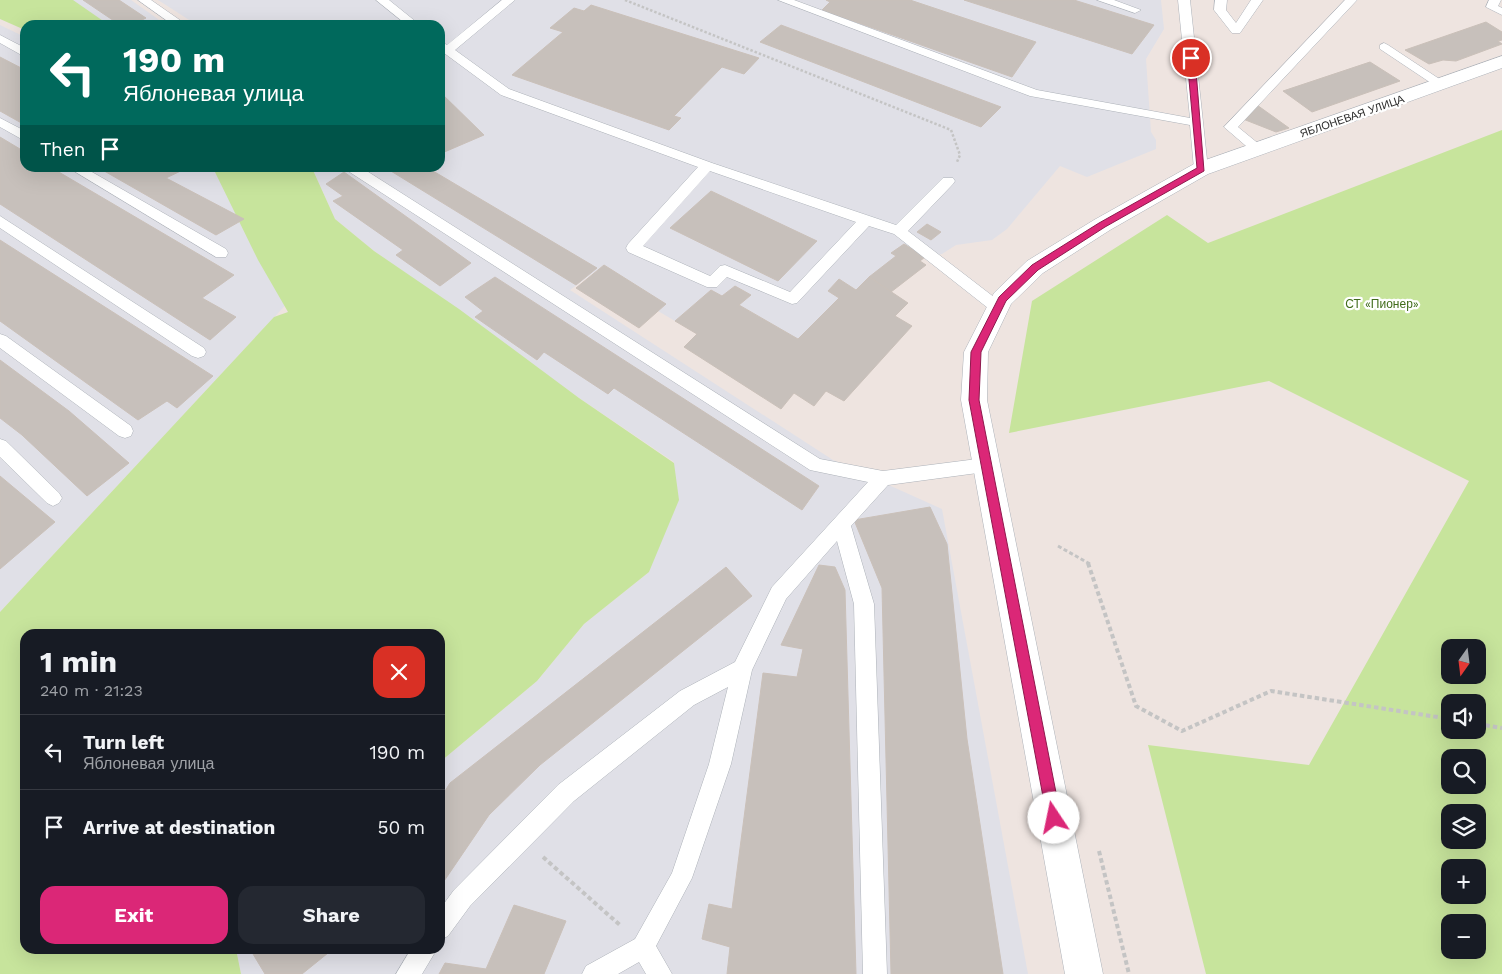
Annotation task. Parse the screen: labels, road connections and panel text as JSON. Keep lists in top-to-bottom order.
{
  "streets": {
    "street": ["ЯБЛОНЕВАЯ УЛИЦА"]
  },
  "parks": ["СТ «Пионер»"],
  "north": "bottom",
  "page": {
    "turn": ["190 m", "Яблоневая улица"],
    "then": "Then",
    "heading": ["1 min", "240 m · 21:23"],
    "map_buttons": ["+", "−"],
    "list": [
      {
        "name": "Turn left",
        "note": "Яблоневая улица",
        "value": "190 m"
      },
      {
        "name": "Arrive at destination",
        "value": "50 m"
      }
    ],
    "buttons": ["Exit", "Share"]
  }
}
